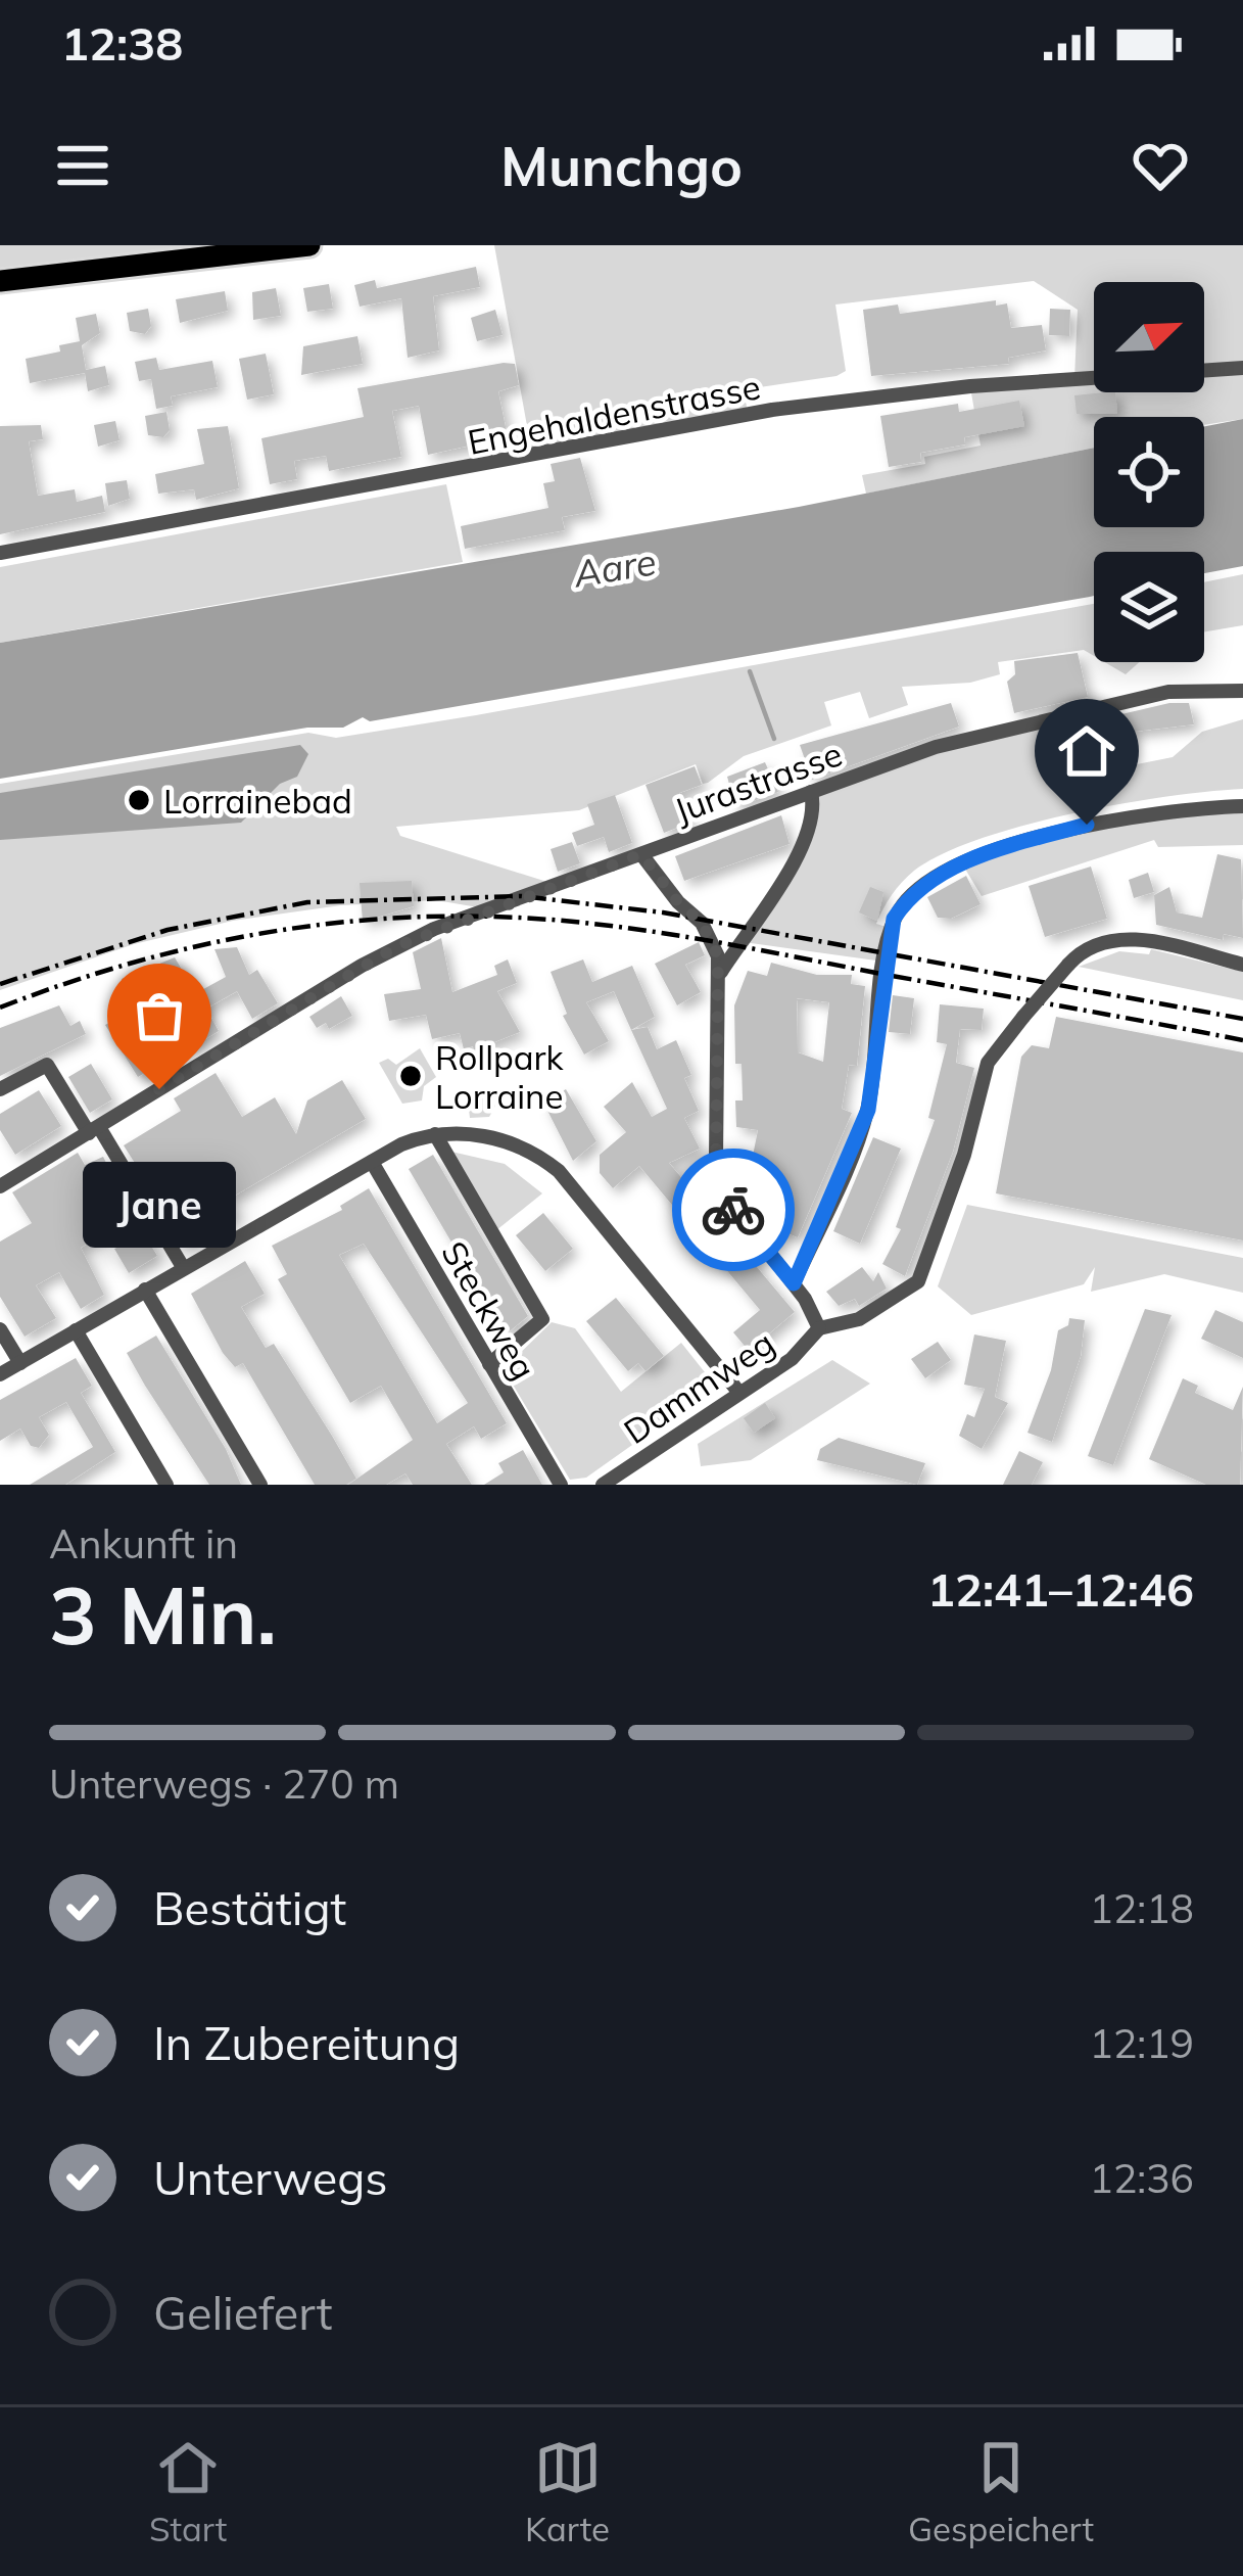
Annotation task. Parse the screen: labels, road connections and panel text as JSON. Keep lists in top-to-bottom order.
{
  "streets": {
    "street": [
      "Engehaldenstrasse",
      "Jurastrasse",
      "Steckweg",
      "Dammweg"
    ]
  },
  "water": ["Aare"],
  "places": ["Lorrainebad", "Rollpark Lorraine", "Jane"],
  "north": "top right",
  "page": {
    "status": "12:38",
    "header": "Munchgo",
    "bubble": "Jane",
    "heading": ["3 Min.", "Ankunft in", "12:41–12:46"],
    "bar": "Unterwegs · 270 m",
    "list": [
      ["Bestätigt", "12:18"],
      ["In Zubereitung", "12:19"],
      ["Unterwegs", "12:36"],
      "Geliefert"
    ],
    "tabs": ["Start", "Karte", "Gespeichert"]
  }
}
